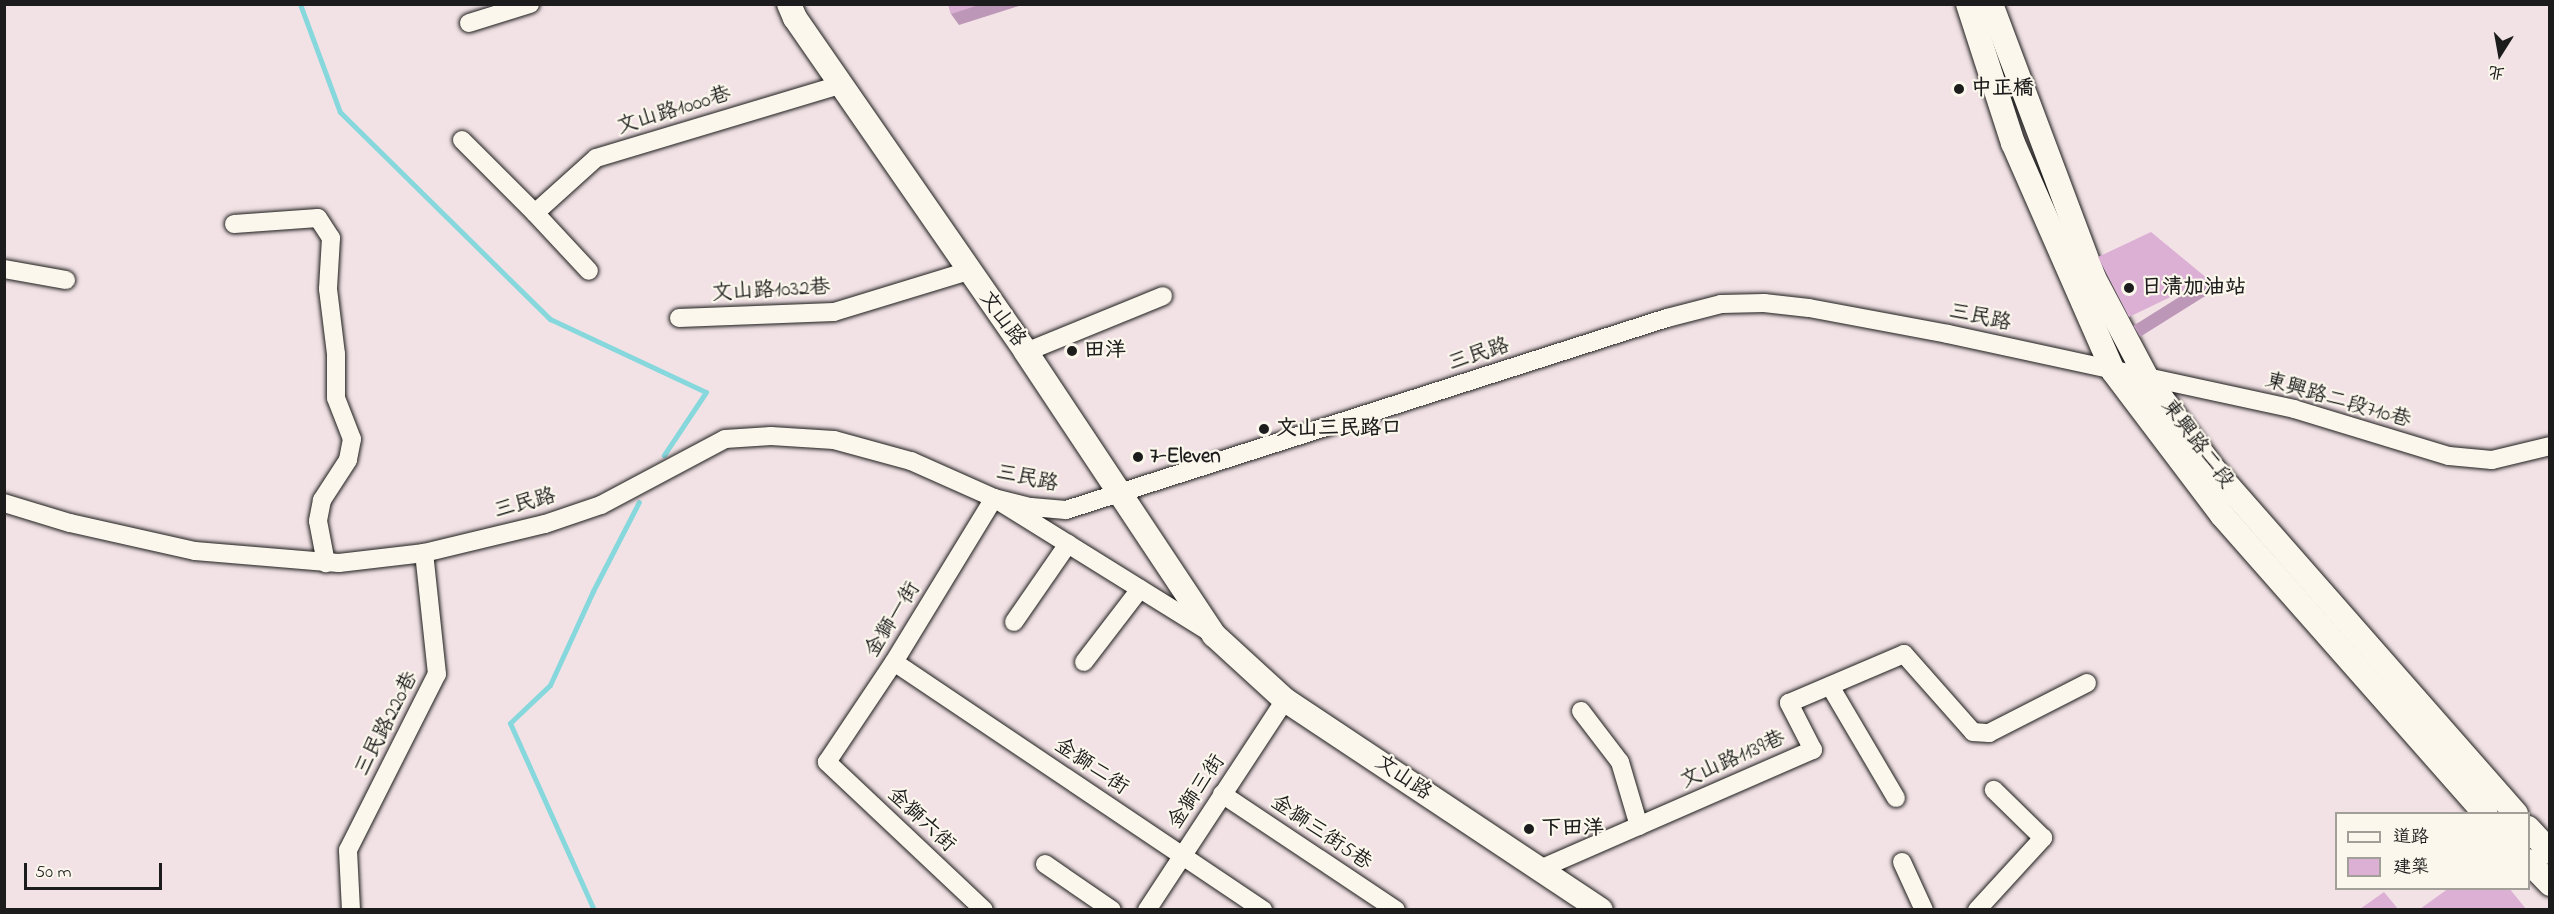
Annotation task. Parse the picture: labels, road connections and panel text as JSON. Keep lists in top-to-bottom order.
{
  "streets": {
    "main road": ["文山路", "東興路二段"],
    "street": [
      "文山路1000巷",
      "文山路1032巷",
      "三民路",
      "東興路二段710巷",
      "金獅一街",
      "三民路220巷",
      "文山路1139巷",
      "金獅二街",
      "金獅三街",
      "金獅六街",
      "金獅三街5巷"
    ]
  },
  "crossings": [
    ["文山路1000巷", "文山路"],
    ["文山路1032巷", "文山路"],
    ["三民路", "文山路"],
    ["三民路", "東興路二段710巷"],
    ["三民路", "東興路二段"],
    ["三民路", "金獅一街"],
    ["三民路", "三民路220巷"],
    ["文山路", "金獅一街"],
    ["文山路", "文山路1139巷"],
    ["文山路", "金獅三街"],
    ["東興路二段710巷", "東興路二段"],
    ["金獅一街", "金獅二街"],
    ["金獅一街", "金獅六街"],
    ["金獅二街", "金獅三街"],
    ["金獅三街", "金獅三街5巷"]
  ],
  "places": [
    "中正橋",
    "日清加油站",
    "田洋",
    "文山三民路口",
    "7-Eleven",
    "下田洋"
  ],
  "legend": ["道路", "建築"],
  "scale_bar": "50 m",
  "north": "bottom"
}
